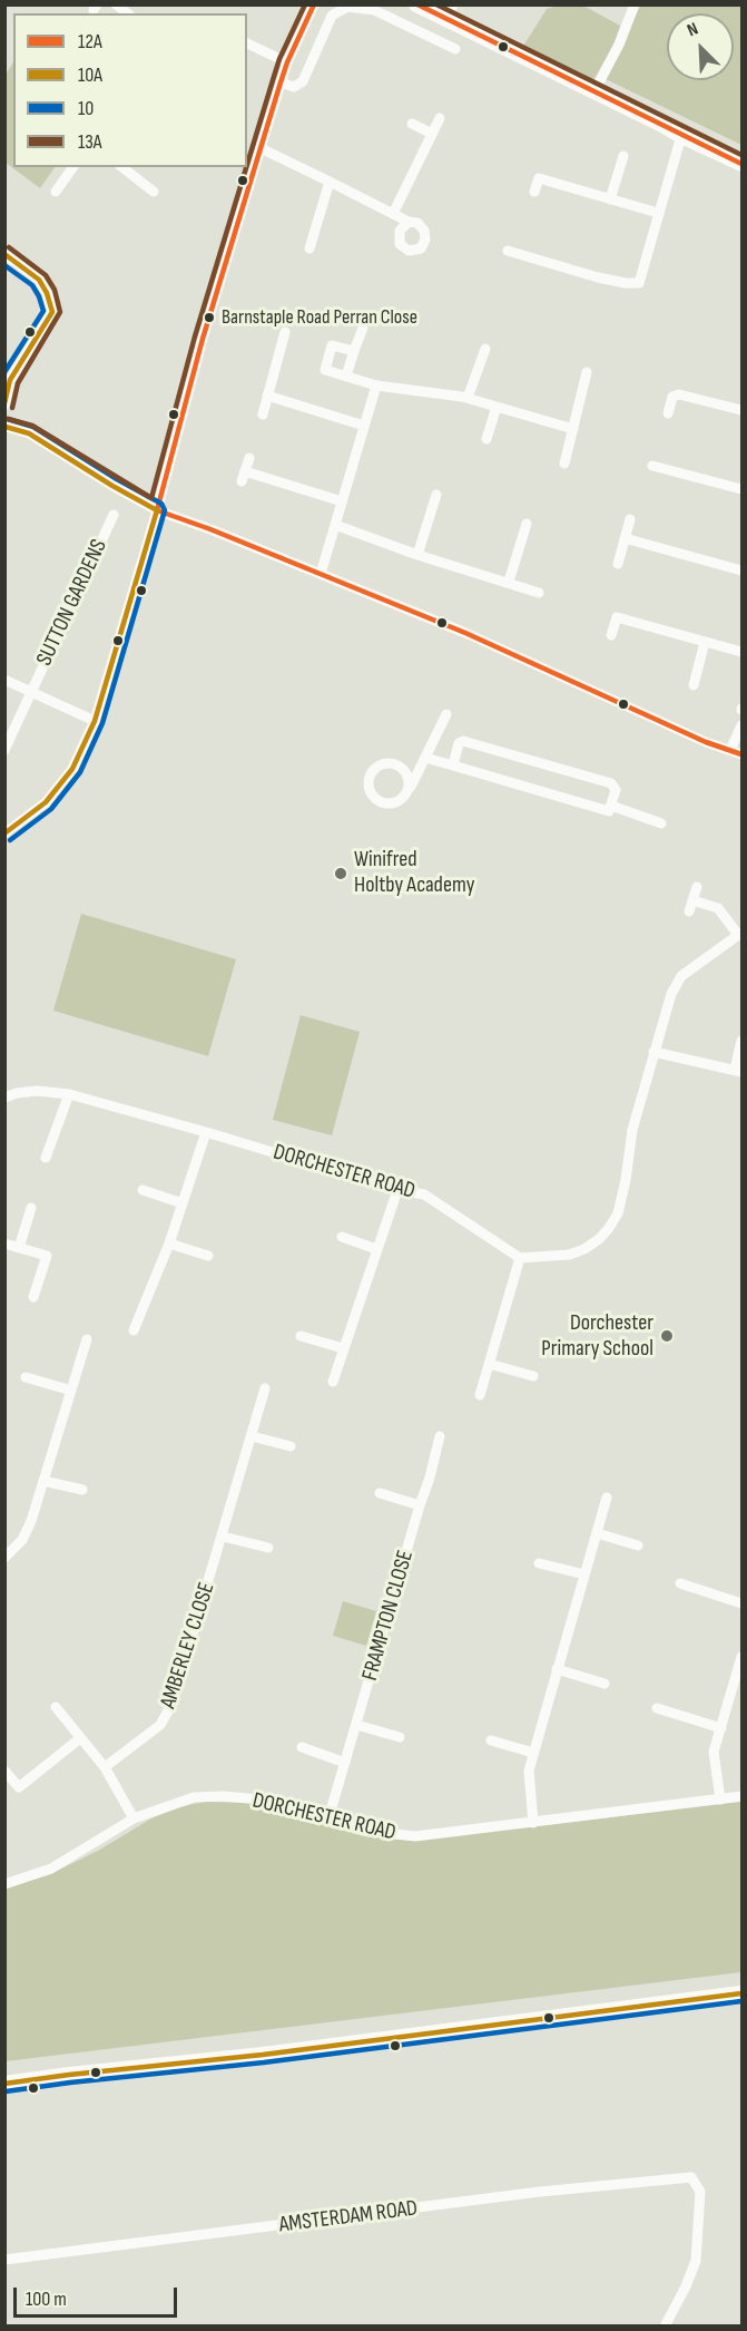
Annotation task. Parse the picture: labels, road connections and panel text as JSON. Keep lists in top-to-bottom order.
{
  "streets": {
    "street": [
      "SUTTON GARDENS",
      "DORCHESTER ROAD",
      "FRAMPTON CLOSE",
      "AMBERLEY CLOSE",
      "AMSTERDAM ROAD"
    ]
  },
  "crossings": [
    ["DORCHESTER ROAD", "FRAMPTON CLOSE"]
  ],
  "places": ["Barnstaple Road Perran Close", "Winifred Holtby Academy", "Dorchester Primary School"],
  "lines": [
    "transit line 12A",
    "transit line 13A",
    "transit line 10A",
    "transit line 10"
  ],
  "legend": [
    "12A",
    "10A",
    "10",
    "13A"
  ],
  "scale_bar": "100 m",
  "north": "top left"
}
